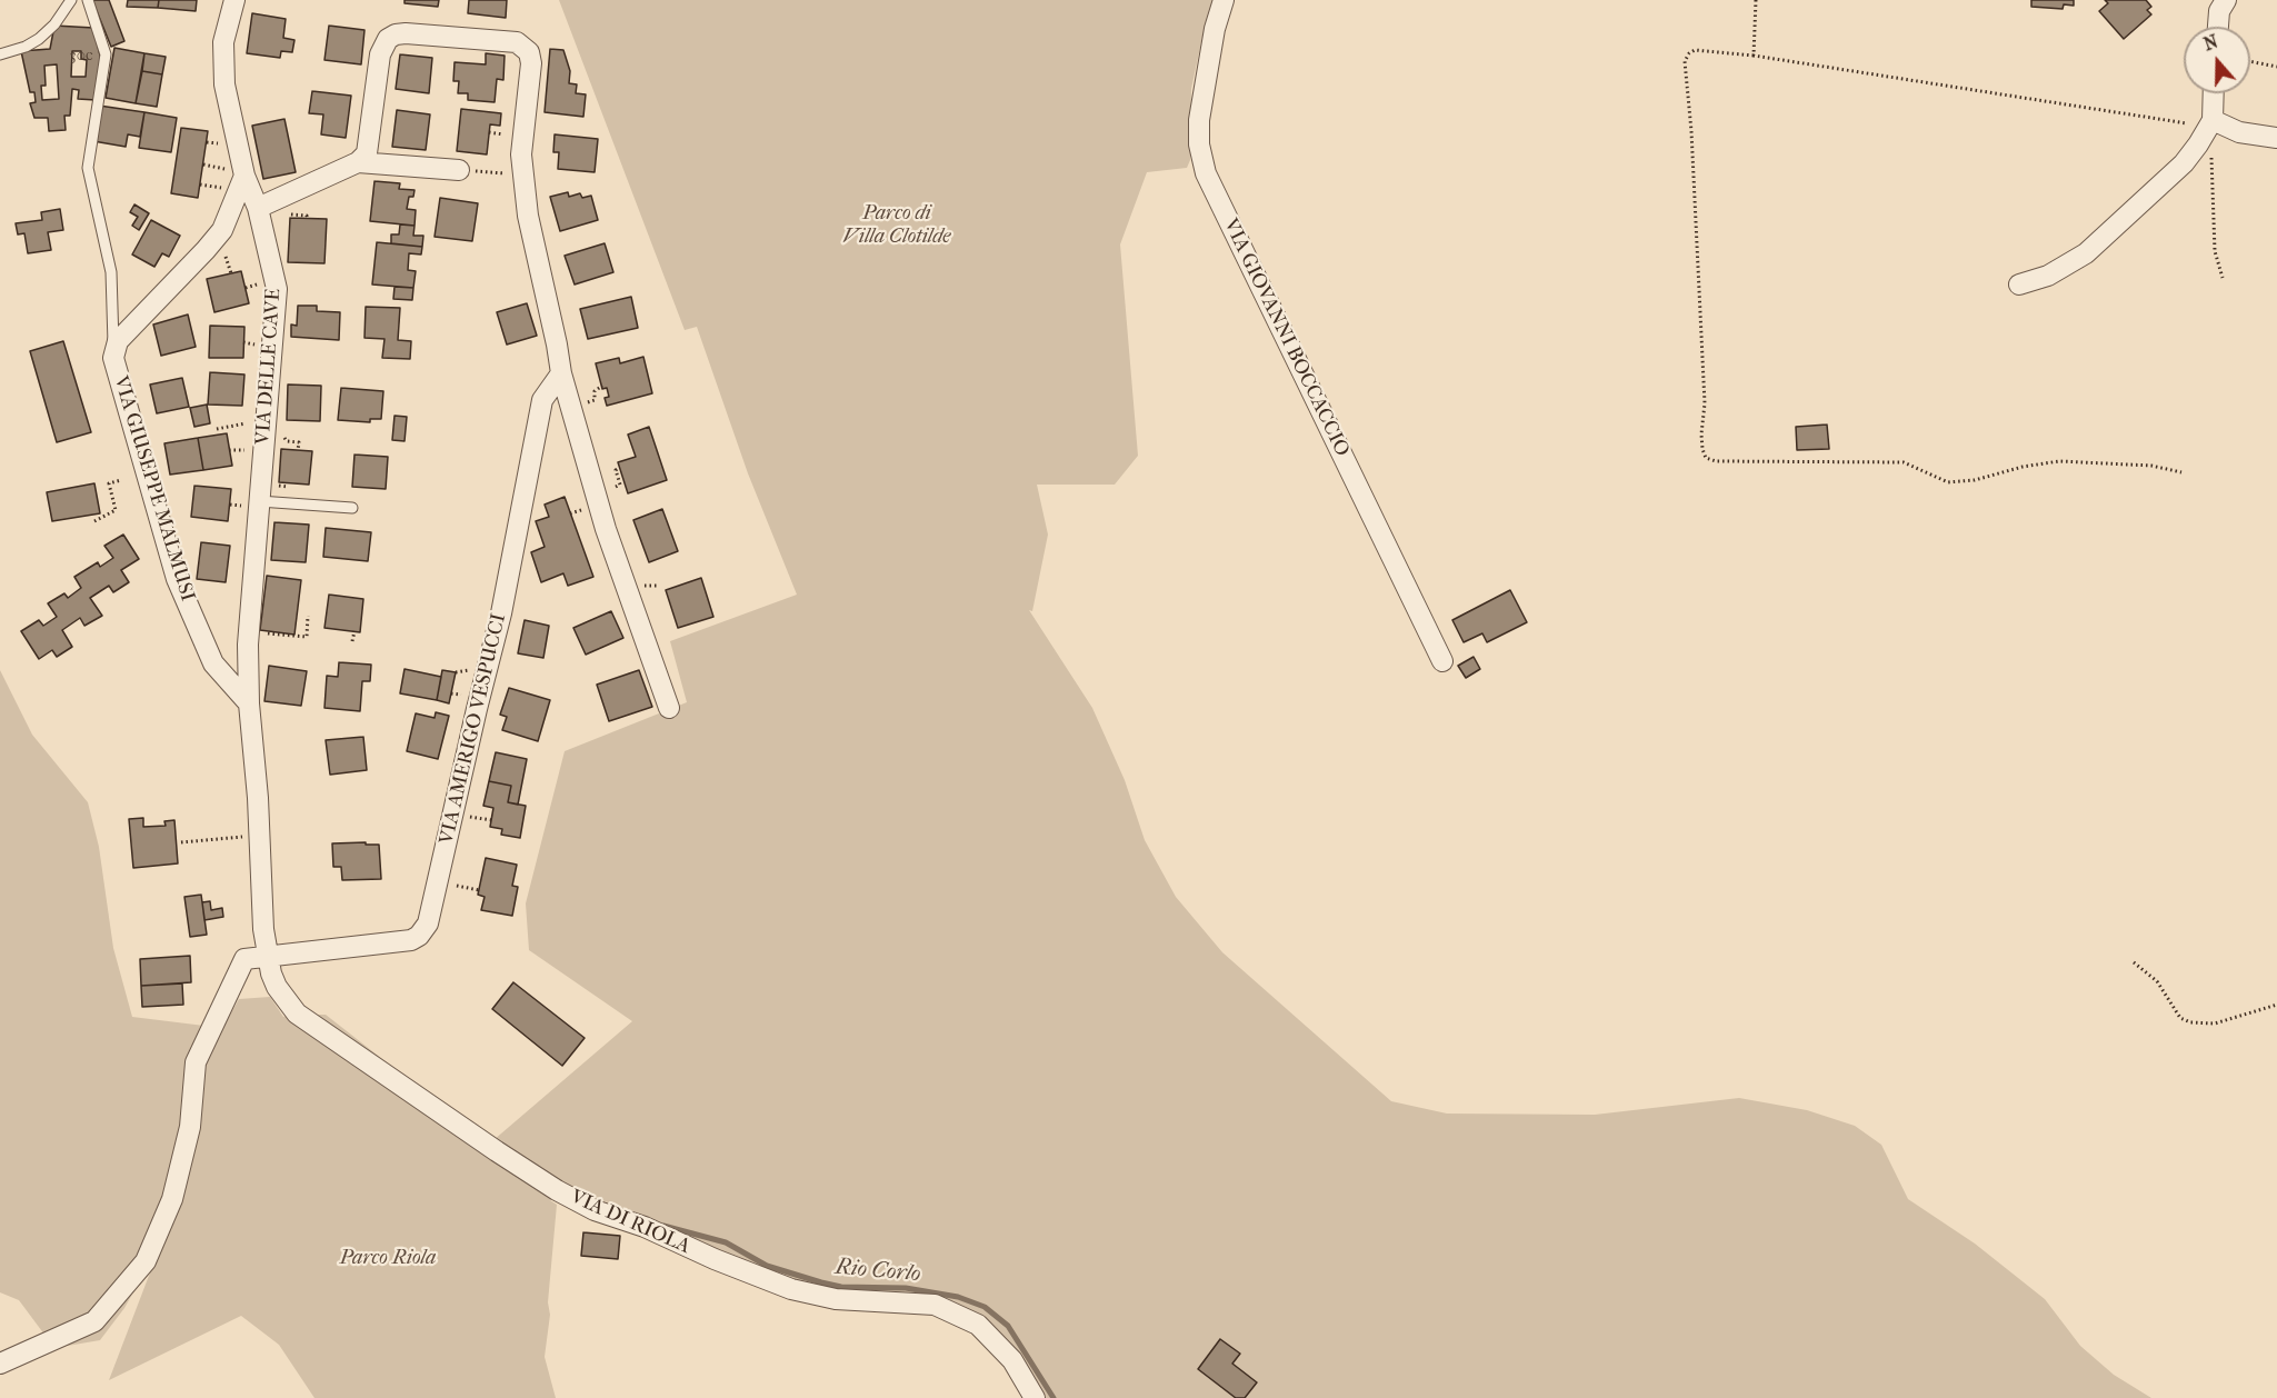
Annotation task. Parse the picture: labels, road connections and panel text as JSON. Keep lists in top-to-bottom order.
{
  "streets": {
    "street": [
      "VIA GIOVANNI BOCCACCIO",
      "VIA DELLE CAVE",
      "VIA GIUSEPPE MALMUSI",
      "VIA AMERIGO VESPUCCI",
      "VIA DI RIOLA"
    ]
  },
  "crossings": [
    ["VIA DELLE CAVE", "VIA GIUSEPPE MALMUSI"],
    ["VIA AMERIGO VESPUCCI", "VIA DI RIOLA"]
  ],
  "water": ["Rio Corlo"],
  "parks": ["Parco di Villa Clotilde", "Parco Riola"],
  "house_numbers": ["30c"],
  "north": "top"
}
